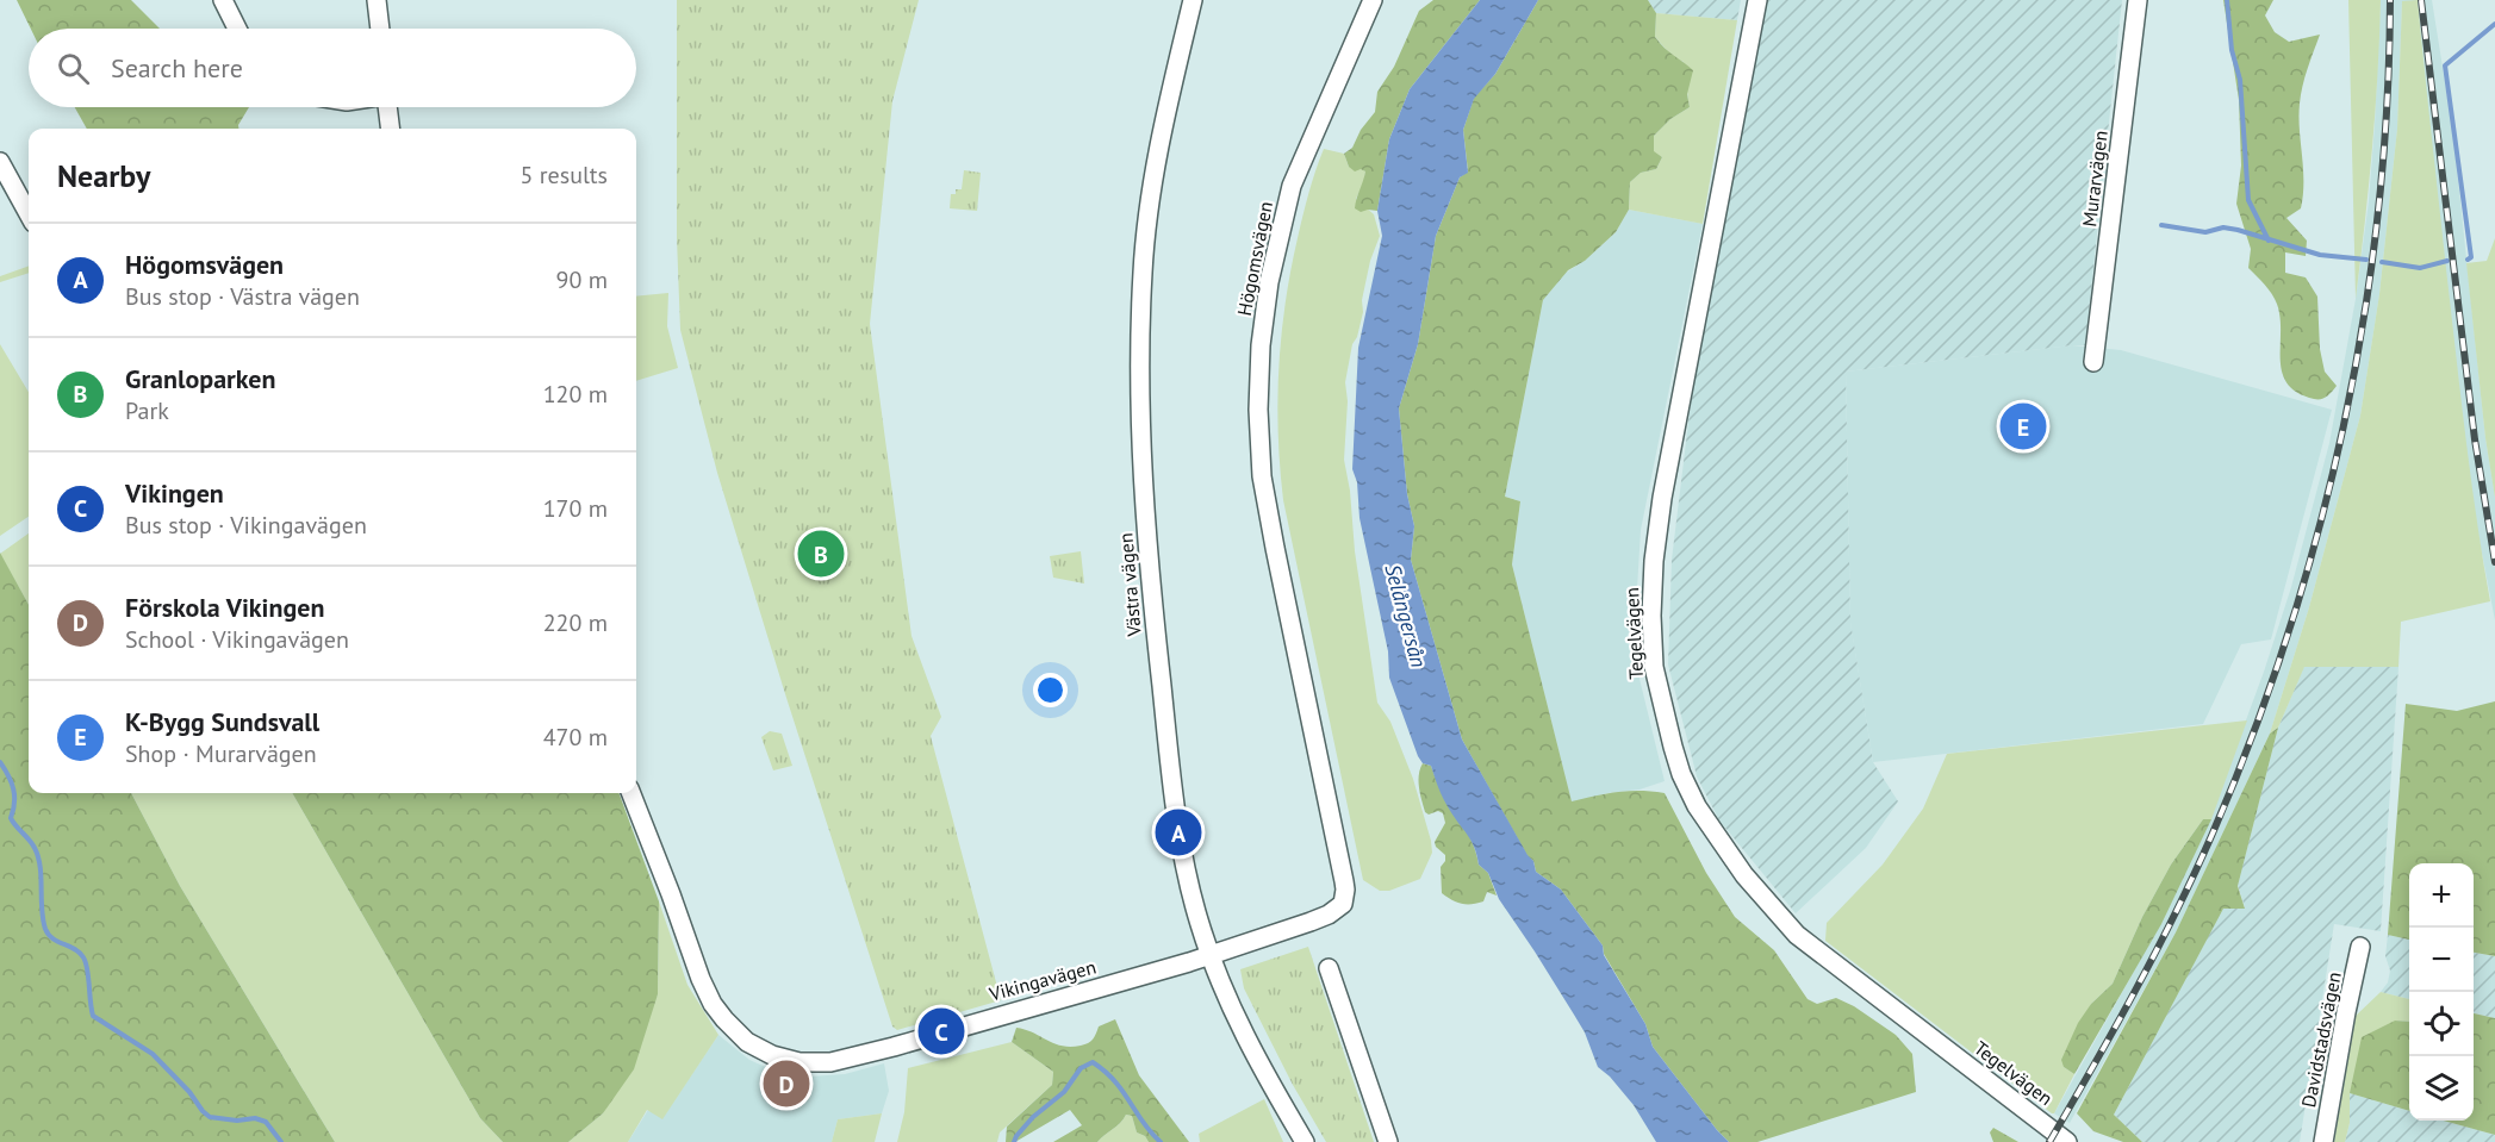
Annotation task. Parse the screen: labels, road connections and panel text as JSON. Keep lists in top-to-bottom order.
{
  "streets": {
    "street": [
      "Murarvägen",
      "Högomsvägen",
      "Västra vägen",
      "Tegelvägen",
      "Vikingavägen",
      "Davidstadsvägen"
    ]
  },
  "crossings": [
    ["Högomsvägen", "Västra vägen"],
    ["Högomsvägen", "Vikingavägen"],
    ["Västra vägen", "Vikingavägen"]
  ],
  "water": ["Selångersån"],
  "page": {
    "search": "Search here",
    "heading": ["Nearby", "5 results"],
    "list": [
      {
        "mark": "A",
        "name": "Högomsvägen",
        "note": "Bus stop · Västra vägen",
        "value": "90 m"
      },
      {
        "mark": "B",
        "name": "Granloparken",
        "note": "Park",
        "value": "120 m"
      },
      {
        "mark": "C",
        "name": "Vikingen",
        "note": "Bus stop · Vikingavägen",
        "value": "170 m"
      },
      {
        "mark": "D",
        "name": "Förskola Vikingen",
        "note": "School · Vikingavägen",
        "value": "220 m"
      },
      {
        "mark": "E",
        "name": "K-Bygg Sundsvall",
        "note": "Shop · Murarvägen",
        "value": "470 m"
      }
    ],
    "pins": [
      "E",
      "B",
      "A",
      "C",
      "D"
    ],
    "map_buttons": ["+", "−"]
  }
}
